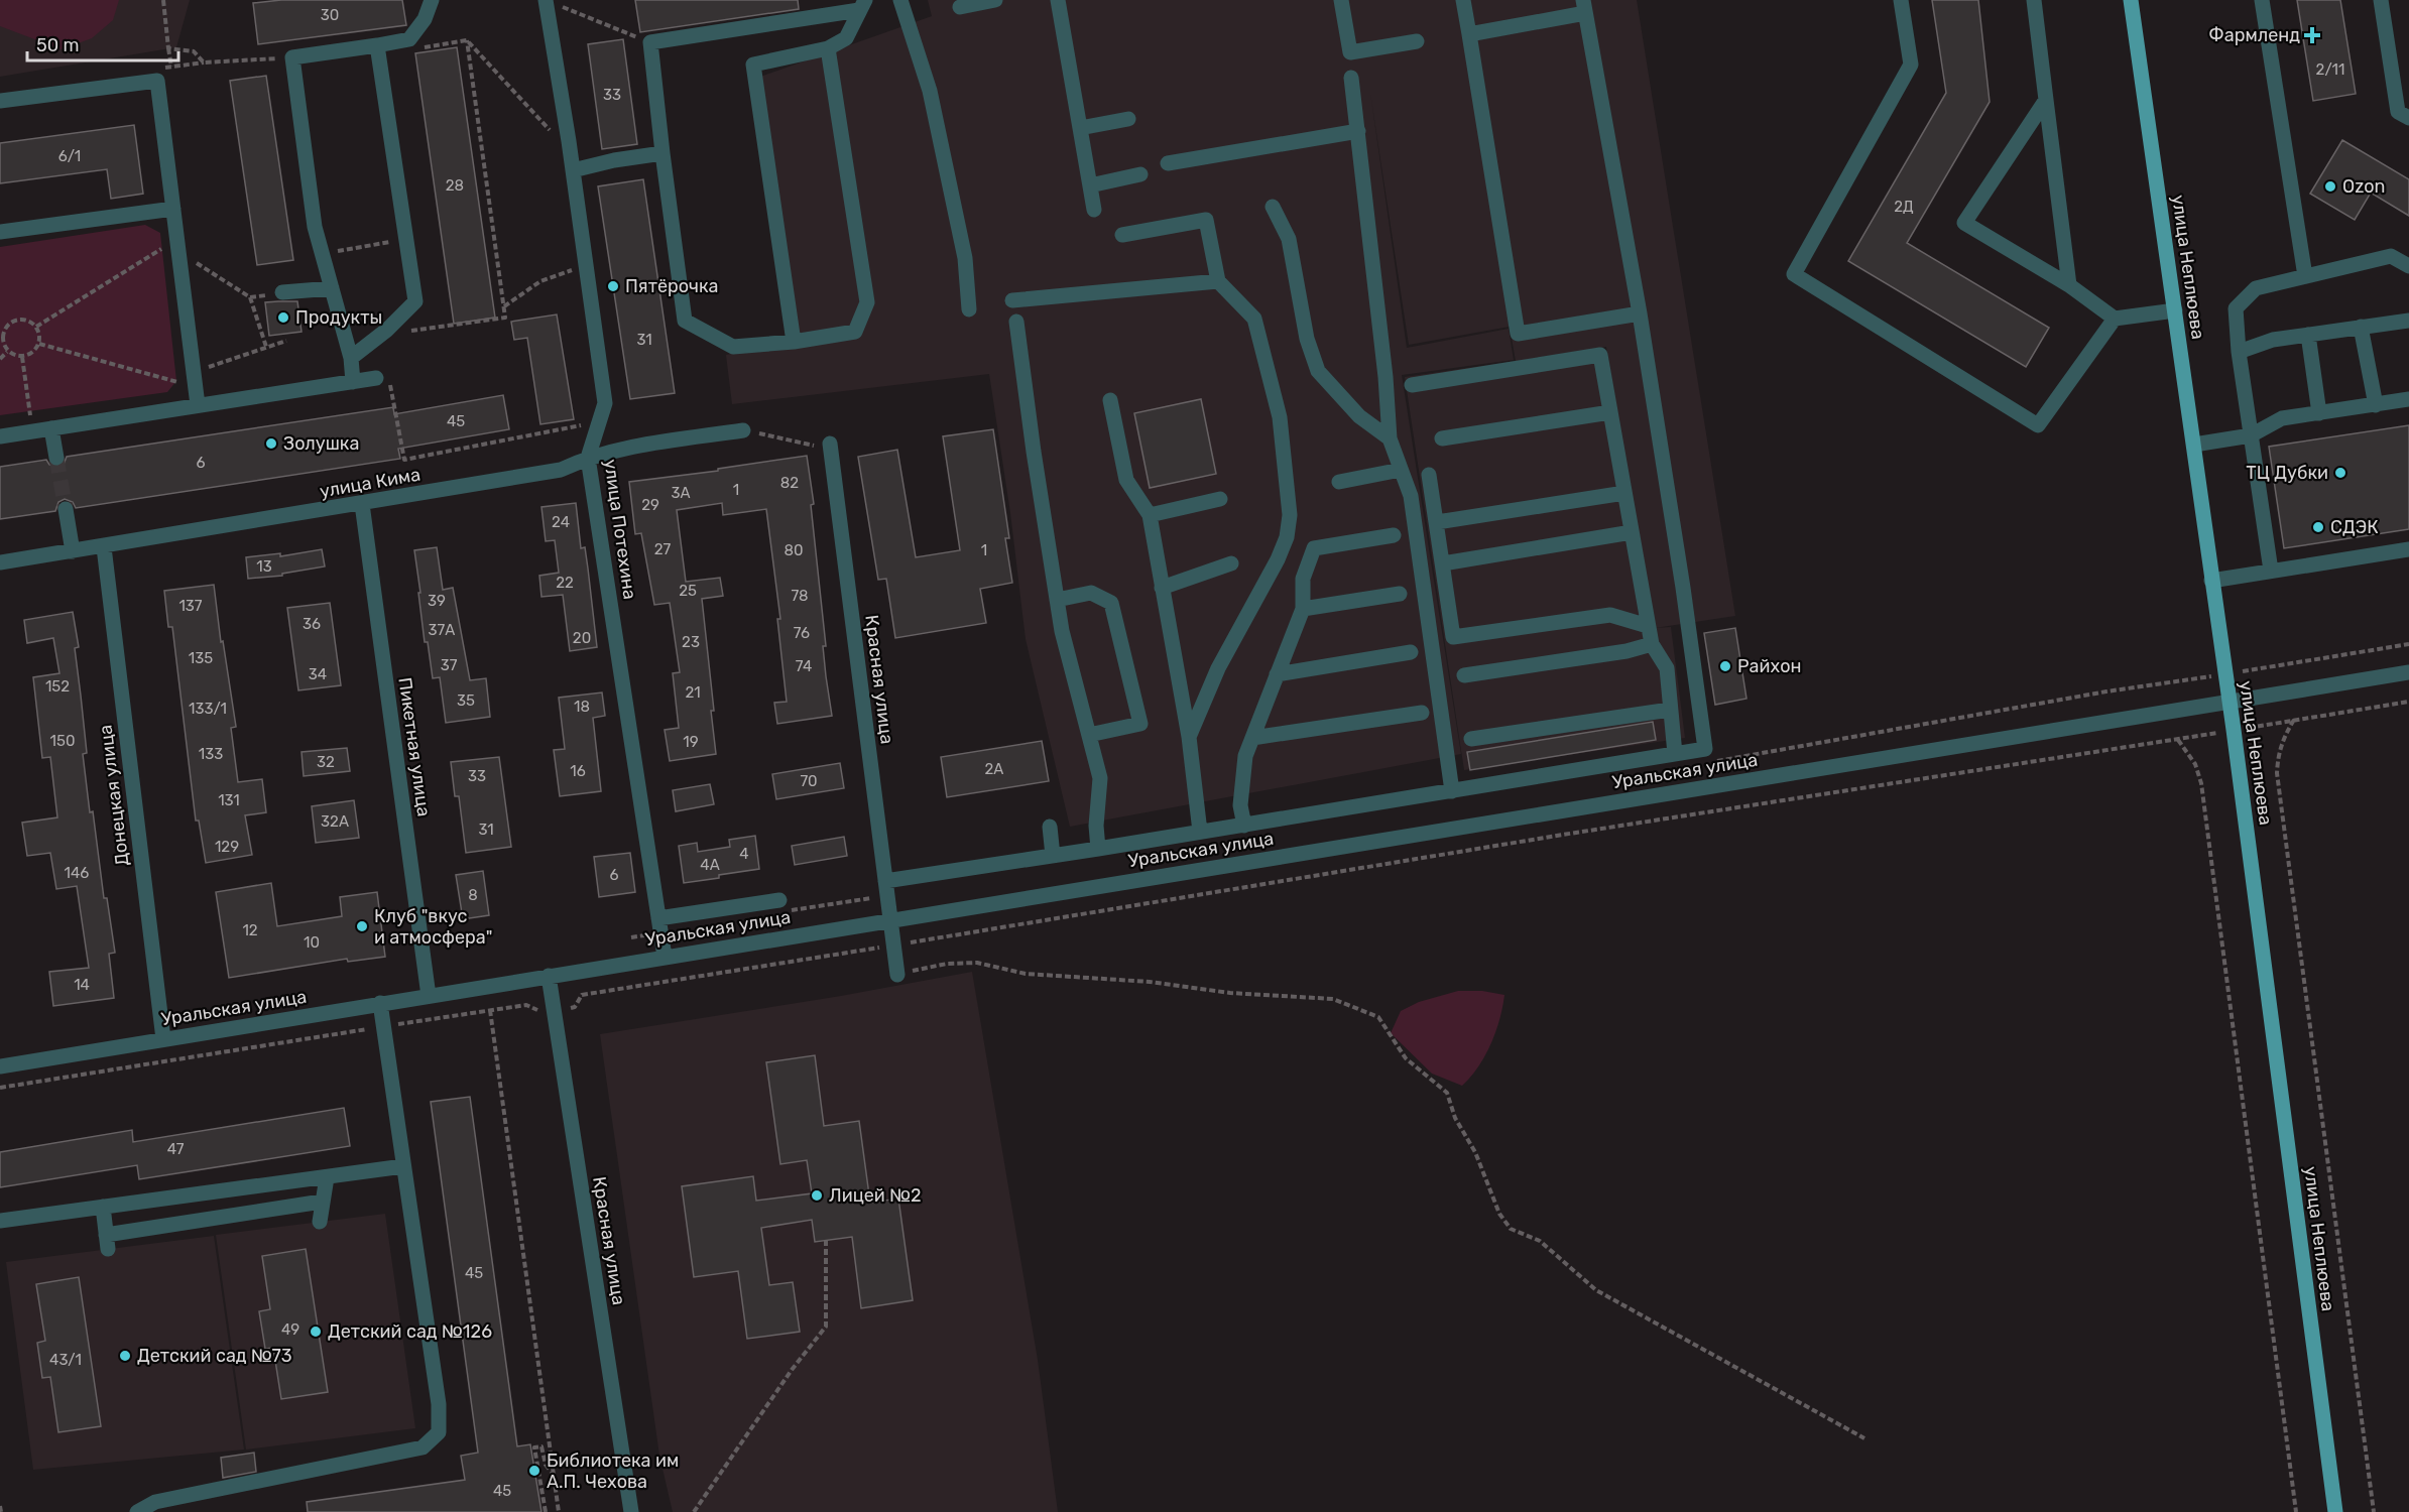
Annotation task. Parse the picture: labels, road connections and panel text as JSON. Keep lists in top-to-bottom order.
{
  "streets": {
    "main road": ["улица Неплюева"],
    "street": [
      "улица Кима",
      "улица Потехина",
      "Красная улица",
      "Пикетная улица",
      "Уральская улица",
      "Донецкая улица"
    ]
  },
  "crossings": [
    ["улица Неплюева", "Уральская улица"],
    ["улица Кима", "улица Потехина"],
    ["улица Кима", "Пикетная улица"],
    ["улица Кима", "Донецкая улица"],
    ["улица Потехина", "Уральская улица"],
    ["Красная улица", "Уральская улица"],
    ["Пикетная улица", "Уральская улица"],
    ["Уральская улица", "Донецкая улица"]
  ],
  "places": {
    "health": ["Фармленд"],
    "other": [
      "Ozon",
      "Пятёрочка",
      "Продукты",
      "Золушка",
      "ТЦ Дубки",
      "СДЭК",
      "Райхон",
      "Клуб \"вкус и атмосфера\"",
      "Лицей №2",
      "Детский сад №126",
      "Детский сад №73",
      "Библиотека им А.П. Чехова"
    ]
  },
  "house_numbers": [
    "30",
    "2/11",
    "33",
    "6/1",
    "28",
    "2Д",
    "31",
    "45",
    "6",
    "82",
    "1",
    "3А",
    "29",
    "24",
    "27",
    "80",
    "1",
    "13",
    "22",
    "25",
    "78",
    "39",
    "137",
    "36",
    "37А",
    "76",
    "20",
    "23",
    "135",
    "37",
    "74",
    "34",
    "152",
    "21",
    "35",
    "18",
    "133/1",
    "150",
    "19",
    "133",
    "32",
    "2А",
    "16",
    "33",
    "70",
    "131",
    "32А",
    "31",
    "129",
    "4",
    "4А",
    "146",
    "6",
    "8",
    "12",
    "10",
    "14",
    "47",
    "45",
    "49",
    "43/1",
    "45"
  ],
  "scale_bar": "50 m"
}
